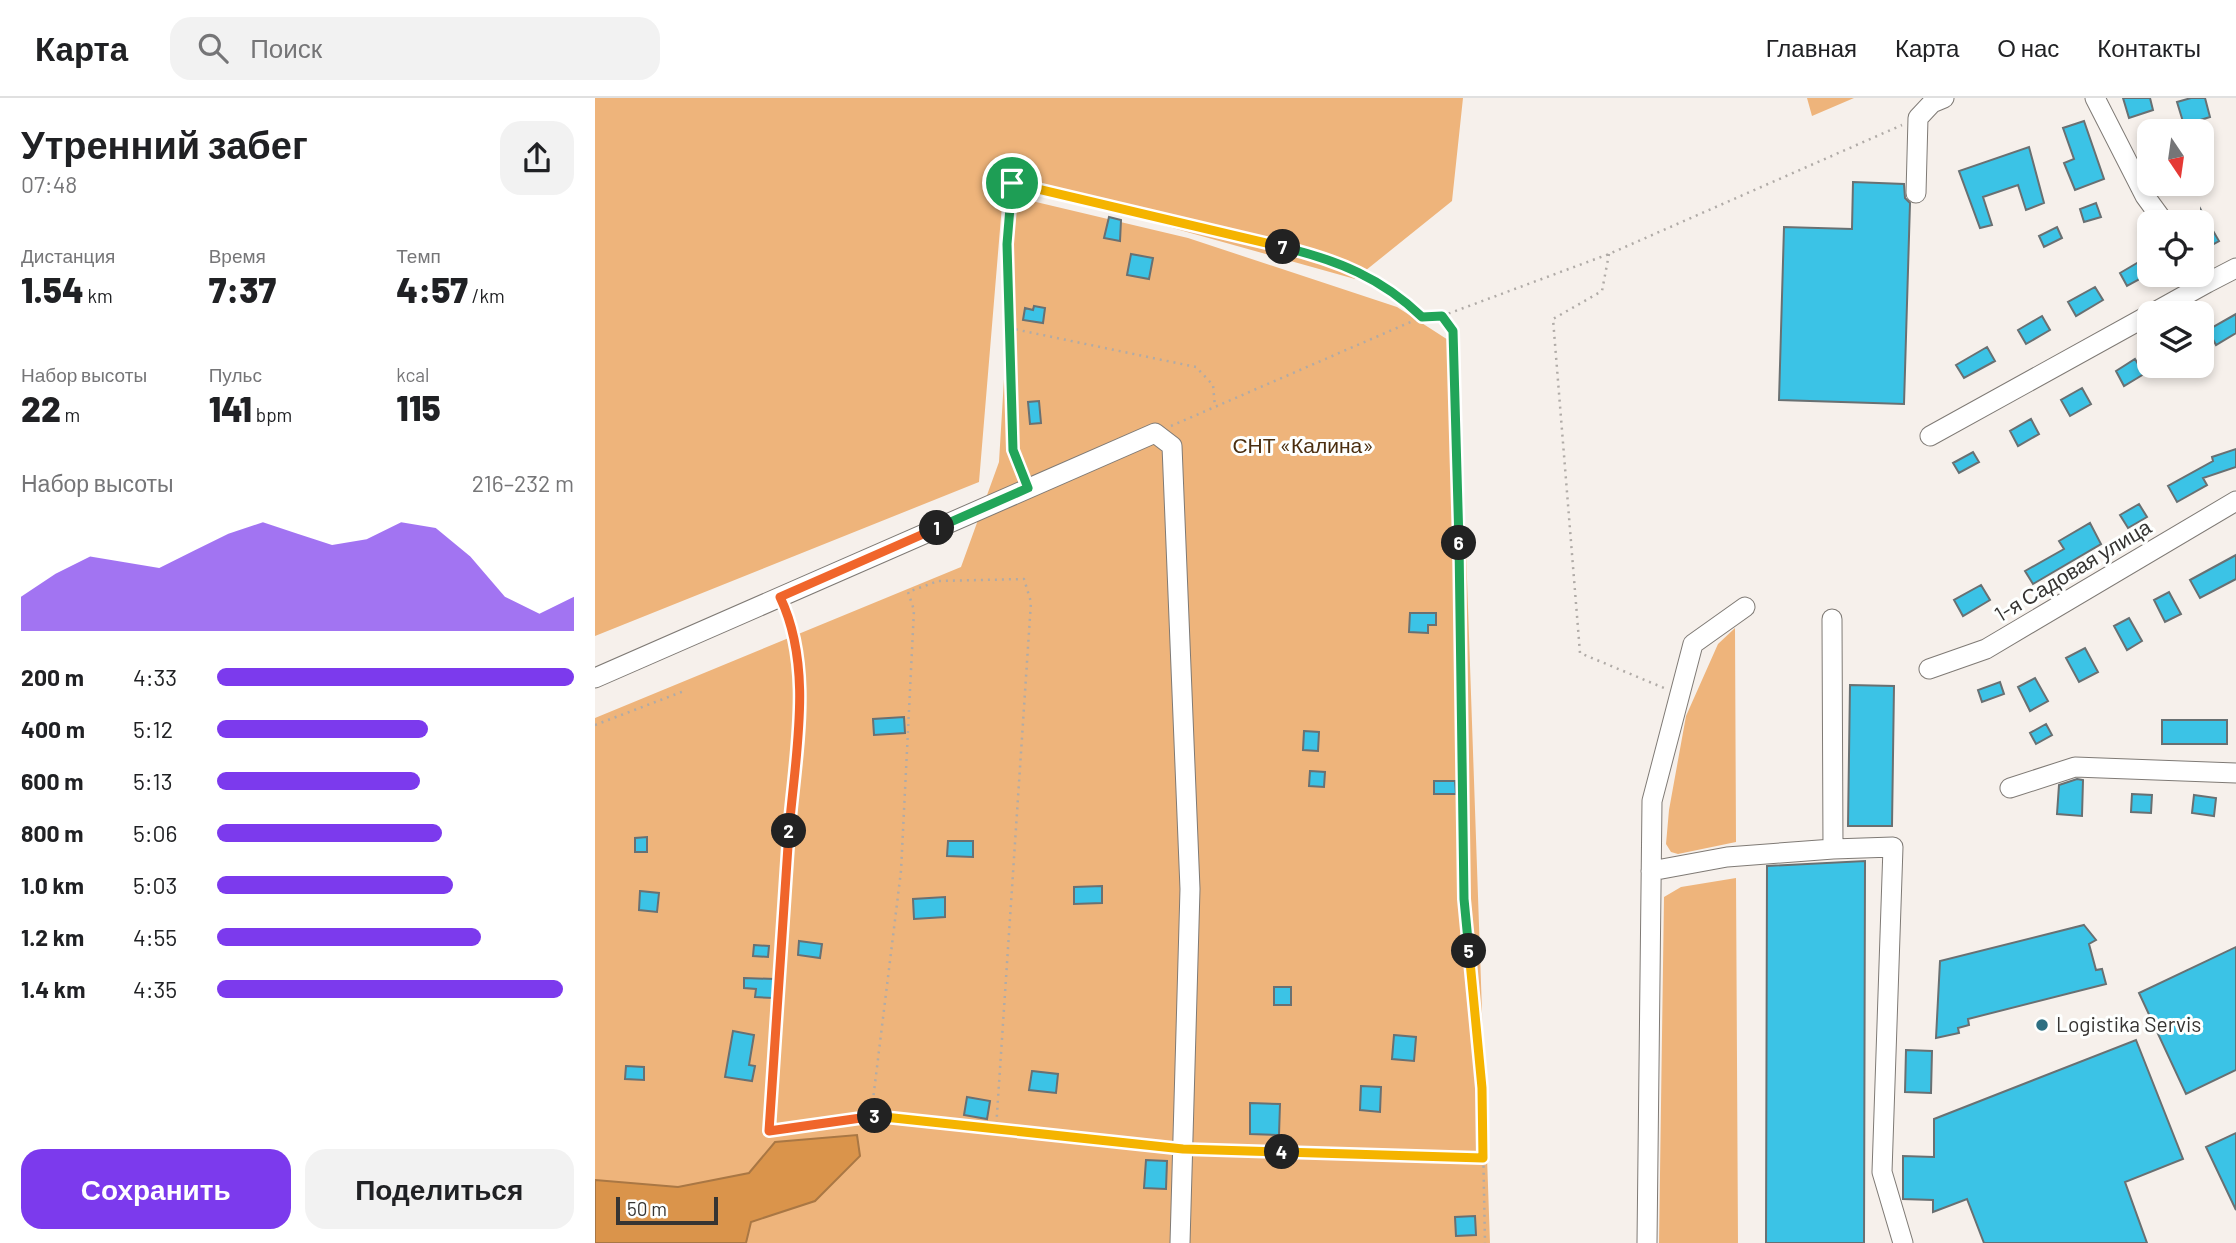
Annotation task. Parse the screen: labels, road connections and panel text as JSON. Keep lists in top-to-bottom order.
{
  "streets": {
    "street": ["1-я Садовая улица"]
  },
  "parks": ["СНТ «Калина»"],
  "places": ["Logistika Servis"],
  "scale_bar": "50 m",
  "north": "bottom",
  "page": {
    "header": "Карта",
    "search": "Поиск",
    "nav": [
      "Главная",
      "Карта",
      "О нас",
      "Контакты"
    ],
    "heading": ["Утренний забег", "07:48"],
    "stats": [
      ["Дистанция", "1.54 km"],
      ["Время", "7:37"],
      ["Темп", "4:57 /km"],
      ["Набор высоты", "22 m"],
      ["Пульс", "141 bpm"],
      ["kcal", "115"]
    ],
    "pins": [
      "7",
      "1",
      "6",
      "2",
      "5",
      "3",
      "4"
    ],
    "chart": ["Набор высоты", "216–232 m"],
    "list": [
      {
        "name": "200 m",
        "note": "4:33"
      },
      {
        "name": "400 m",
        "note": "5:12"
      },
      {
        "name": "600 m",
        "note": "5:13"
      },
      {
        "name": "800 m",
        "note": "5:06"
      },
      {
        "name": "1.0 km",
        "note": "5:03"
      },
      {
        "name": "1.2 km",
        "note": "4:55"
      },
      {
        "name": "1.4 km",
        "note": "4:35"
      }
    ],
    "buttons": ["Сохранить", "Поделиться"],
    "scale": "50 m"
  }
}
